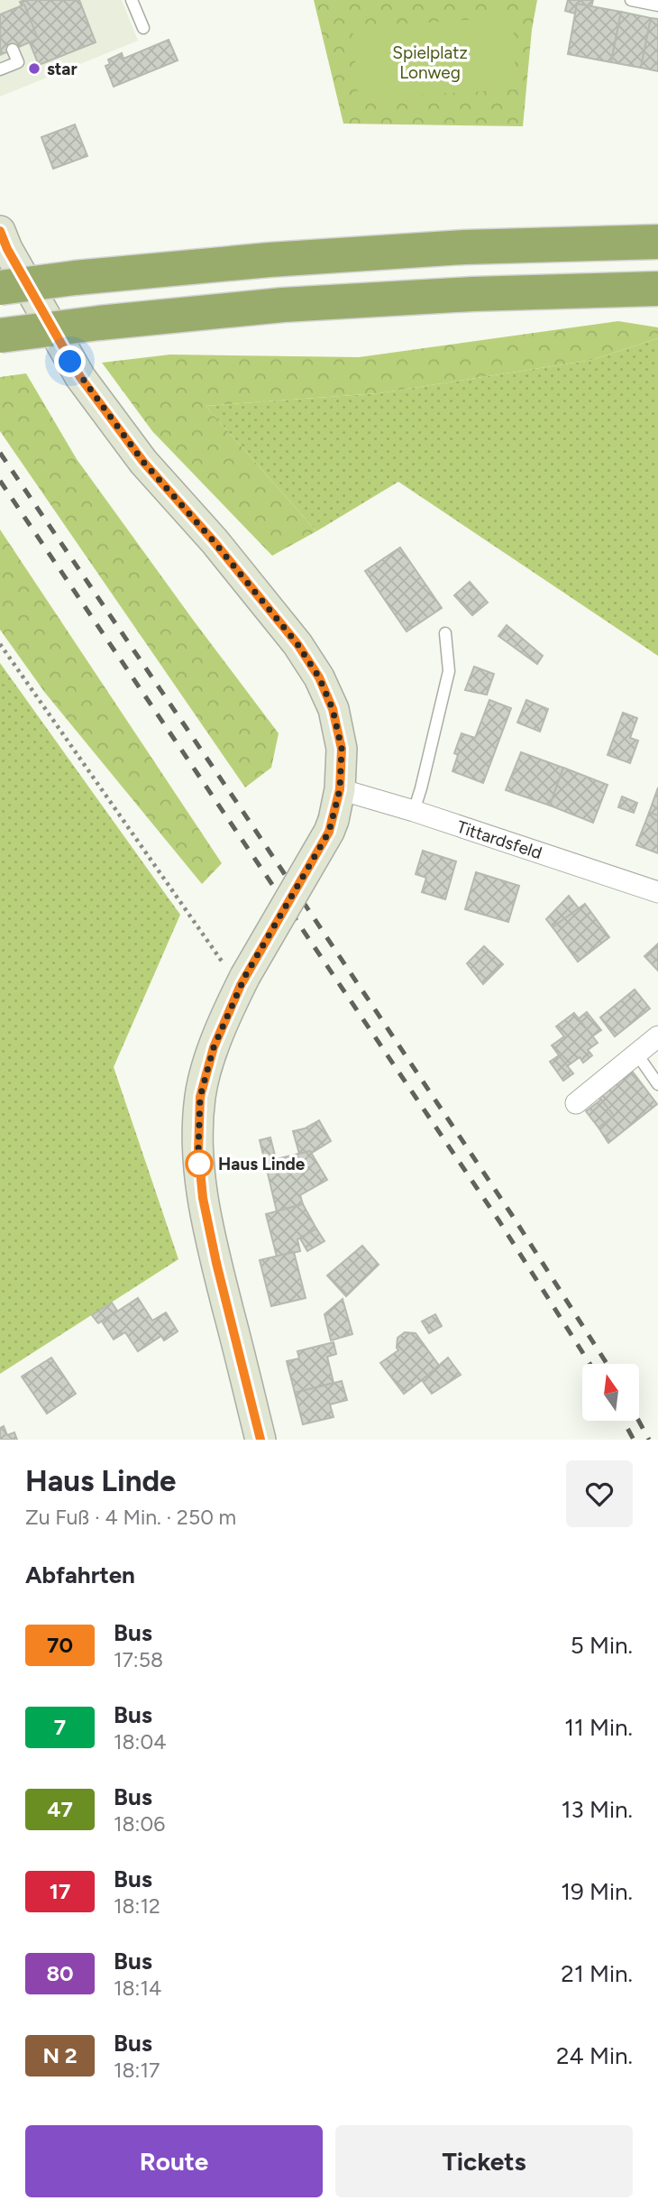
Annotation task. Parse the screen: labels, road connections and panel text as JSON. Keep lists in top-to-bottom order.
{
  "streets": {
    "street": ["Tittardsfeld"]
  },
  "parks": ["Spielplatz Lonweg"],
  "places": ["star", "Haus Linde"],
  "lines": ["bus line 70"],
  "north": "top",
  "page": {
    "heading": [
      ["Haus Linde", "Zu Fuß · 4 Min. · 250 m"],
      "Abfahrten"
    ],
    "list": [
      {
        "mark": "70",
        "name": "Bus",
        "note": "17:58",
        "value": "5 Min."
      },
      {
        "mark": "7",
        "name": "Bus",
        "note": "18:04",
        "value": "11 Min."
      },
      {
        "mark": "47",
        "name": "Bus",
        "note": "18:06",
        "value": "13 Min."
      },
      {
        "mark": "17",
        "name": "Bus",
        "note": "18:12",
        "value": "19 Min."
      },
      {
        "mark": "80",
        "name": "Bus",
        "note": "18:14",
        "value": "21 Min."
      },
      {
        "mark": "N 2",
        "name": "Bus",
        "note": "18:17",
        "value": "24 Min."
      }
    ],
    "buttons": ["Route", "Tickets"]
  }
}
